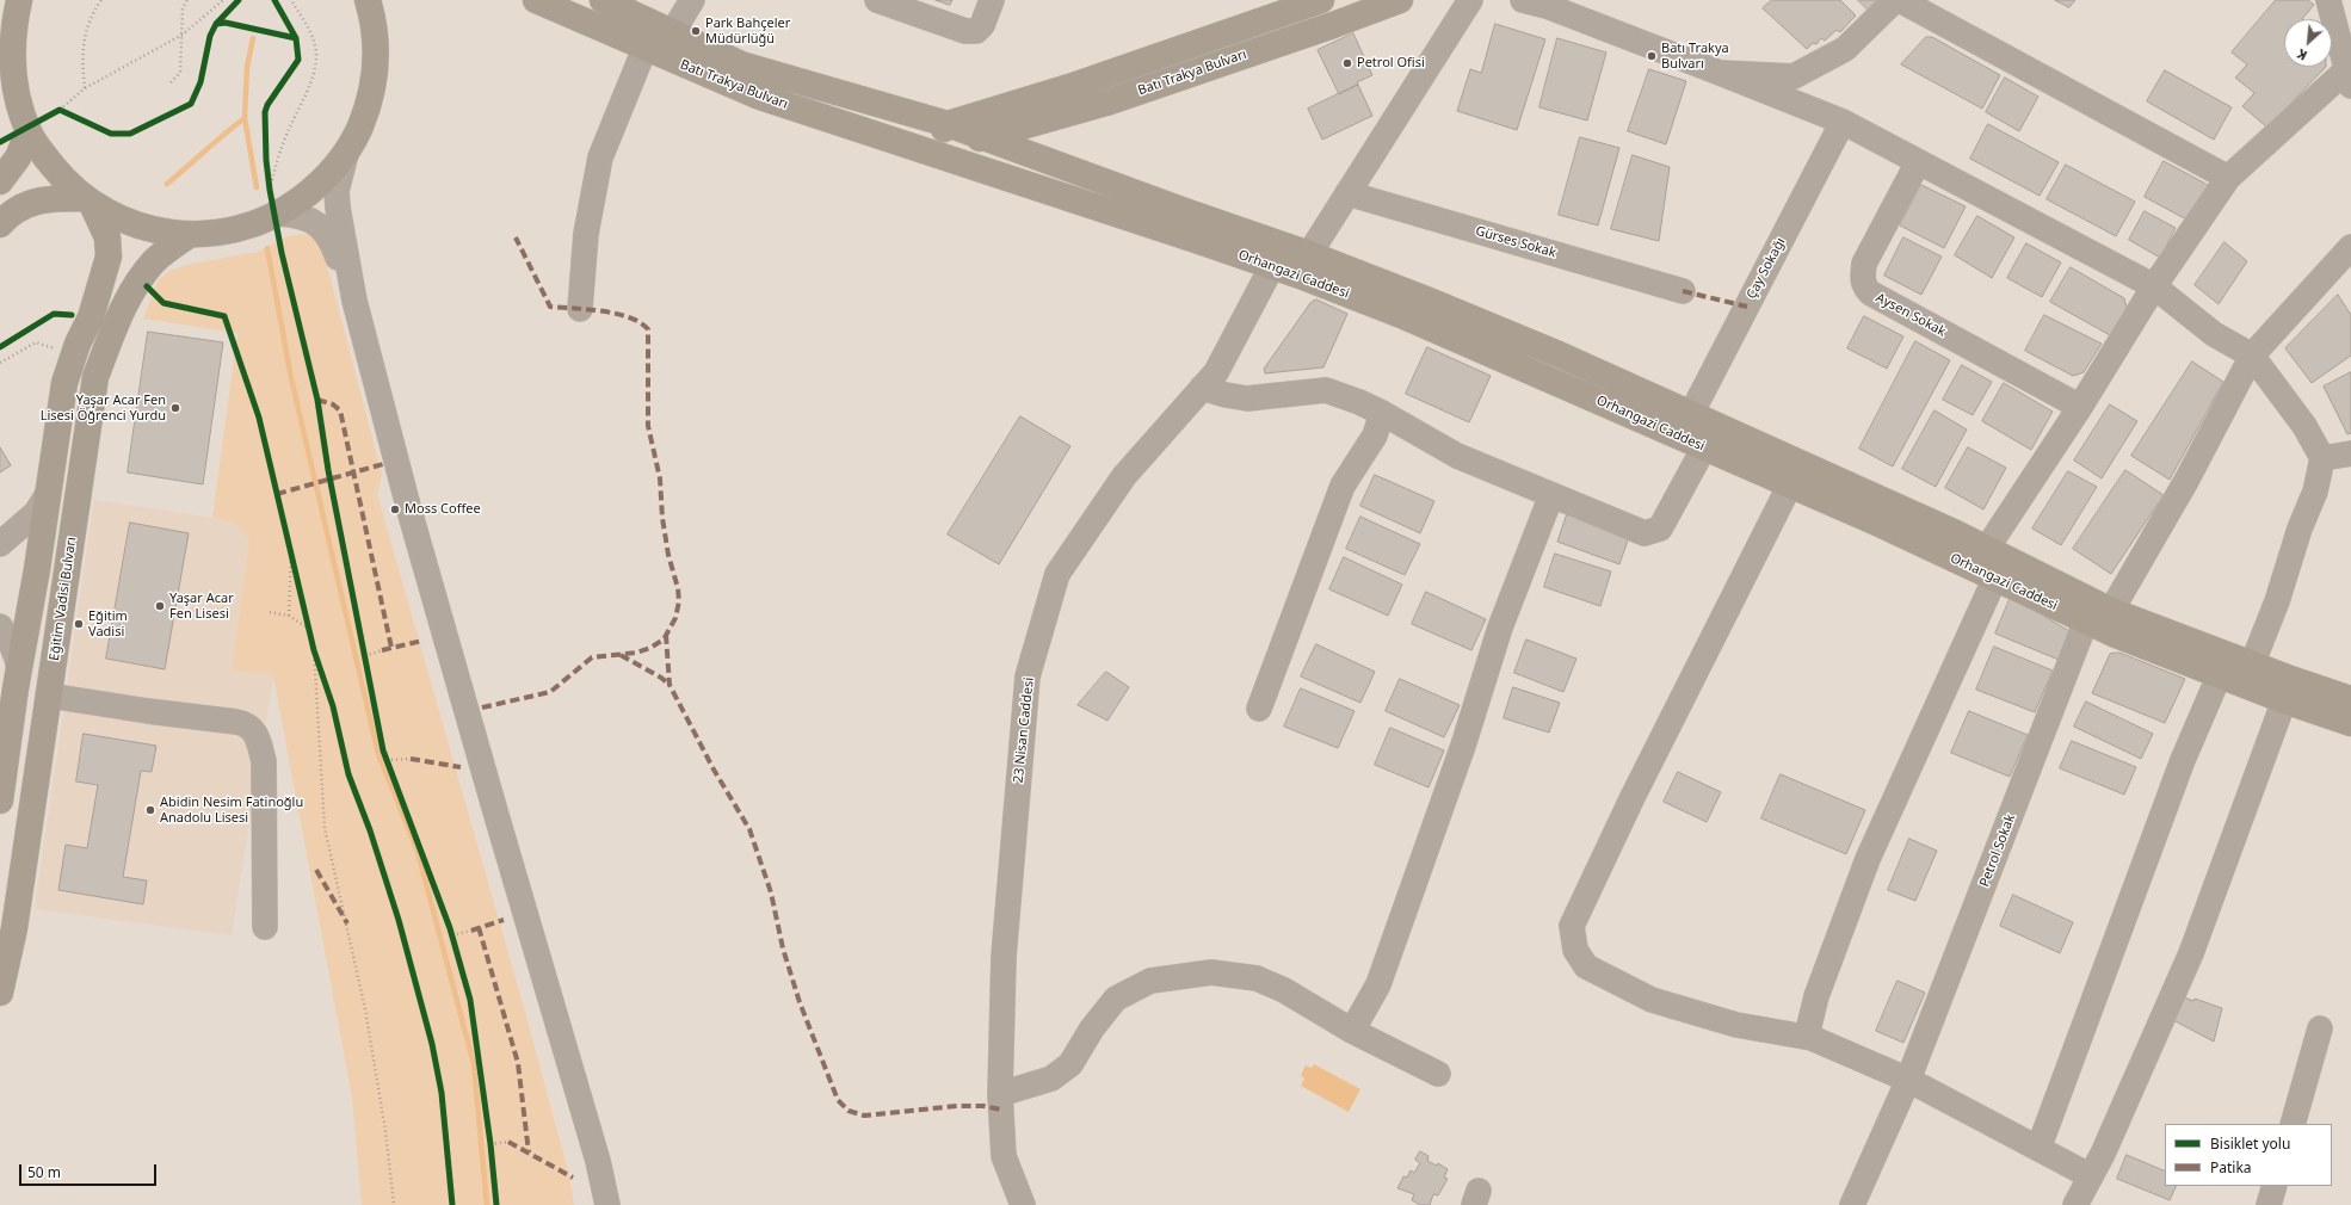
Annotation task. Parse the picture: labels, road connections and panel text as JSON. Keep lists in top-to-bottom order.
{
  "streets": {
    "main road": ["Batı Trakya Bulvarı", "Orhangazi Caddesi", "Eğitim Vadisi Bulvarı"],
    "street": [
      "Gürses Sokak",
      "Çay Sokağı",
      "Aysen Sokak",
      "23 Nisan Caddesi",
      "Petrol Sokak"
    ]
  },
  "crossings": [
    ["Batı Trakya Bulvarı", "Orhangazi Caddesi"],
    ["Çay Sokağı", "Orhangazi Caddesi"],
    ["Orhangazi Caddesi", "23 Nisan Caddesi"],
    ["Orhangazi Caddesi", "Petrol Sokak"]
  ],
  "places": [
    "Park Bahçeler Müdürlüğü",
    "Batı Trakya Bulvarı",
    "Petrol Ofisi",
    "Yaşar Acar Fen Lisesi Öğrenci Yurdu",
    "Moss Coffee",
    "Yaşar Acar Fen Lisesi",
    "Eğitim Vadisi",
    "Abidin Nesim Fatinoğlu Anadolu Lisesi"
  ],
  "legend": ["Bisiklet yolu", "Patika"],
  "scale_bar": "50 m",
  "north": "bottom left"
}
